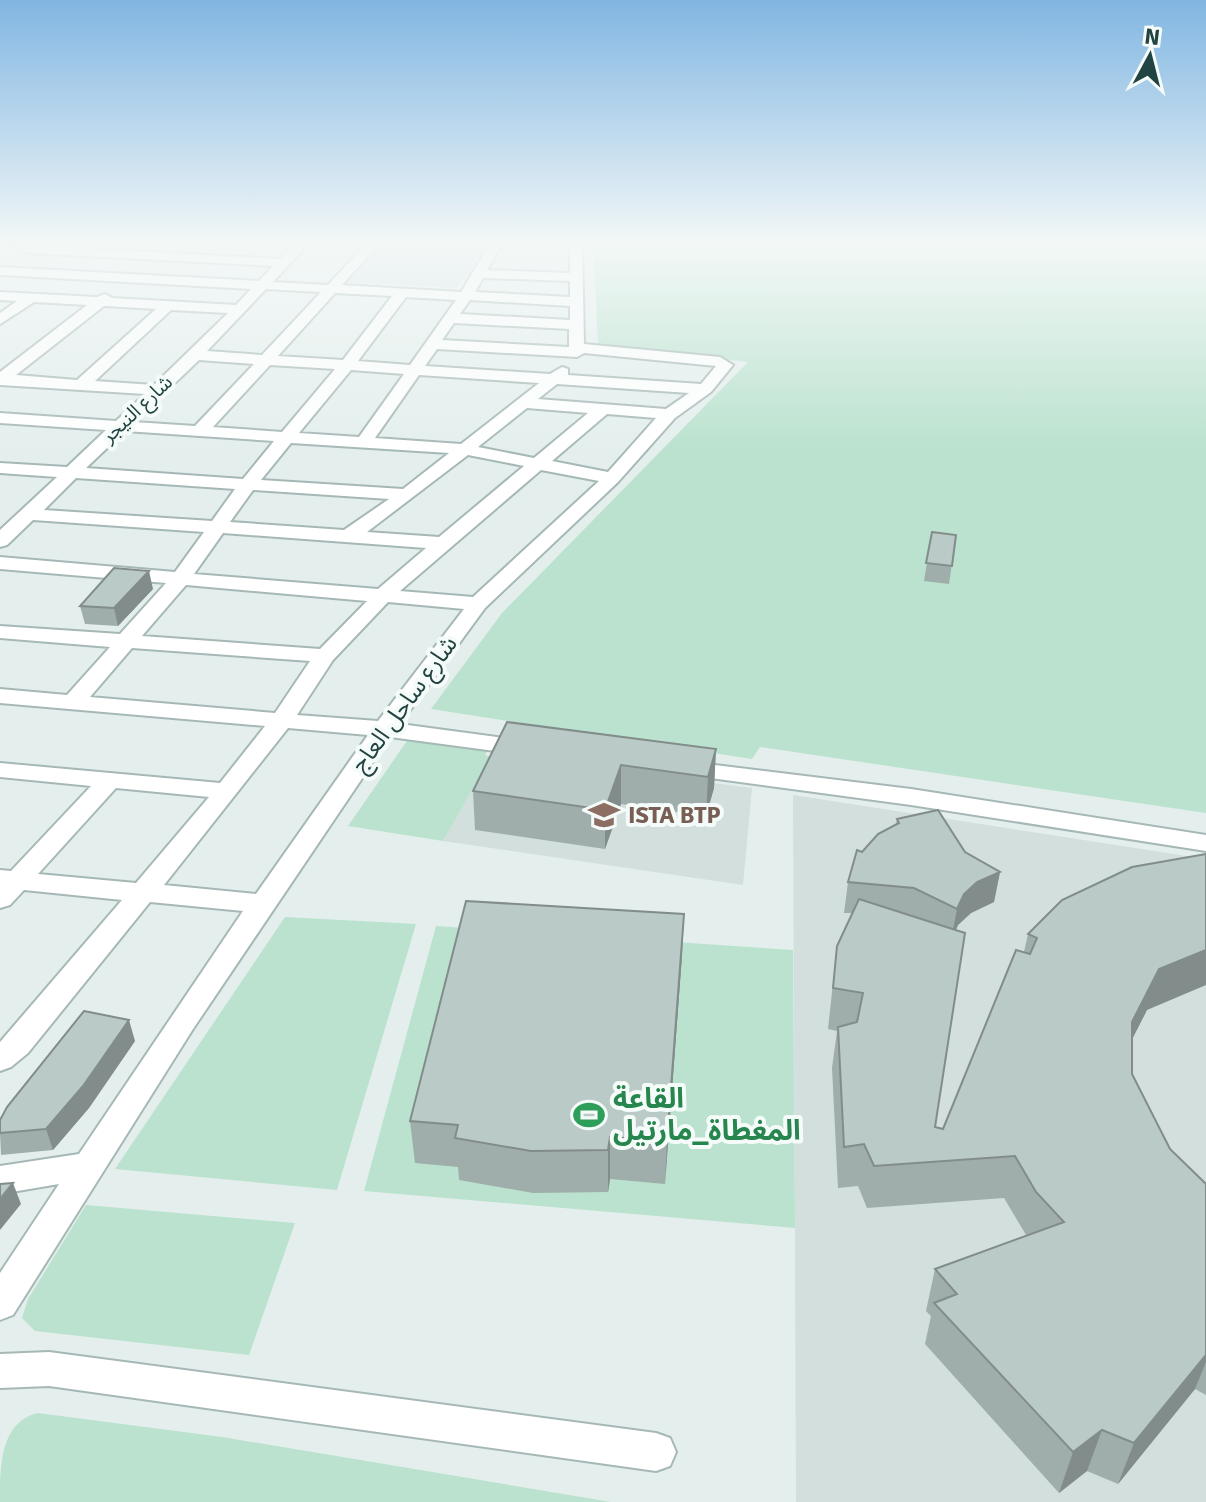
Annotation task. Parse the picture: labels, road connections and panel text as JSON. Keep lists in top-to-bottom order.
{
  "streets": {
    "street": ["شارع النيجر", "شارع ساحل العاج"]
  },
  "places": {
    "school or university": ["ISTA BTP"],
    "sports": ["القاعة المغطاة_مارتيل"]
  },
  "north": "top"
}
